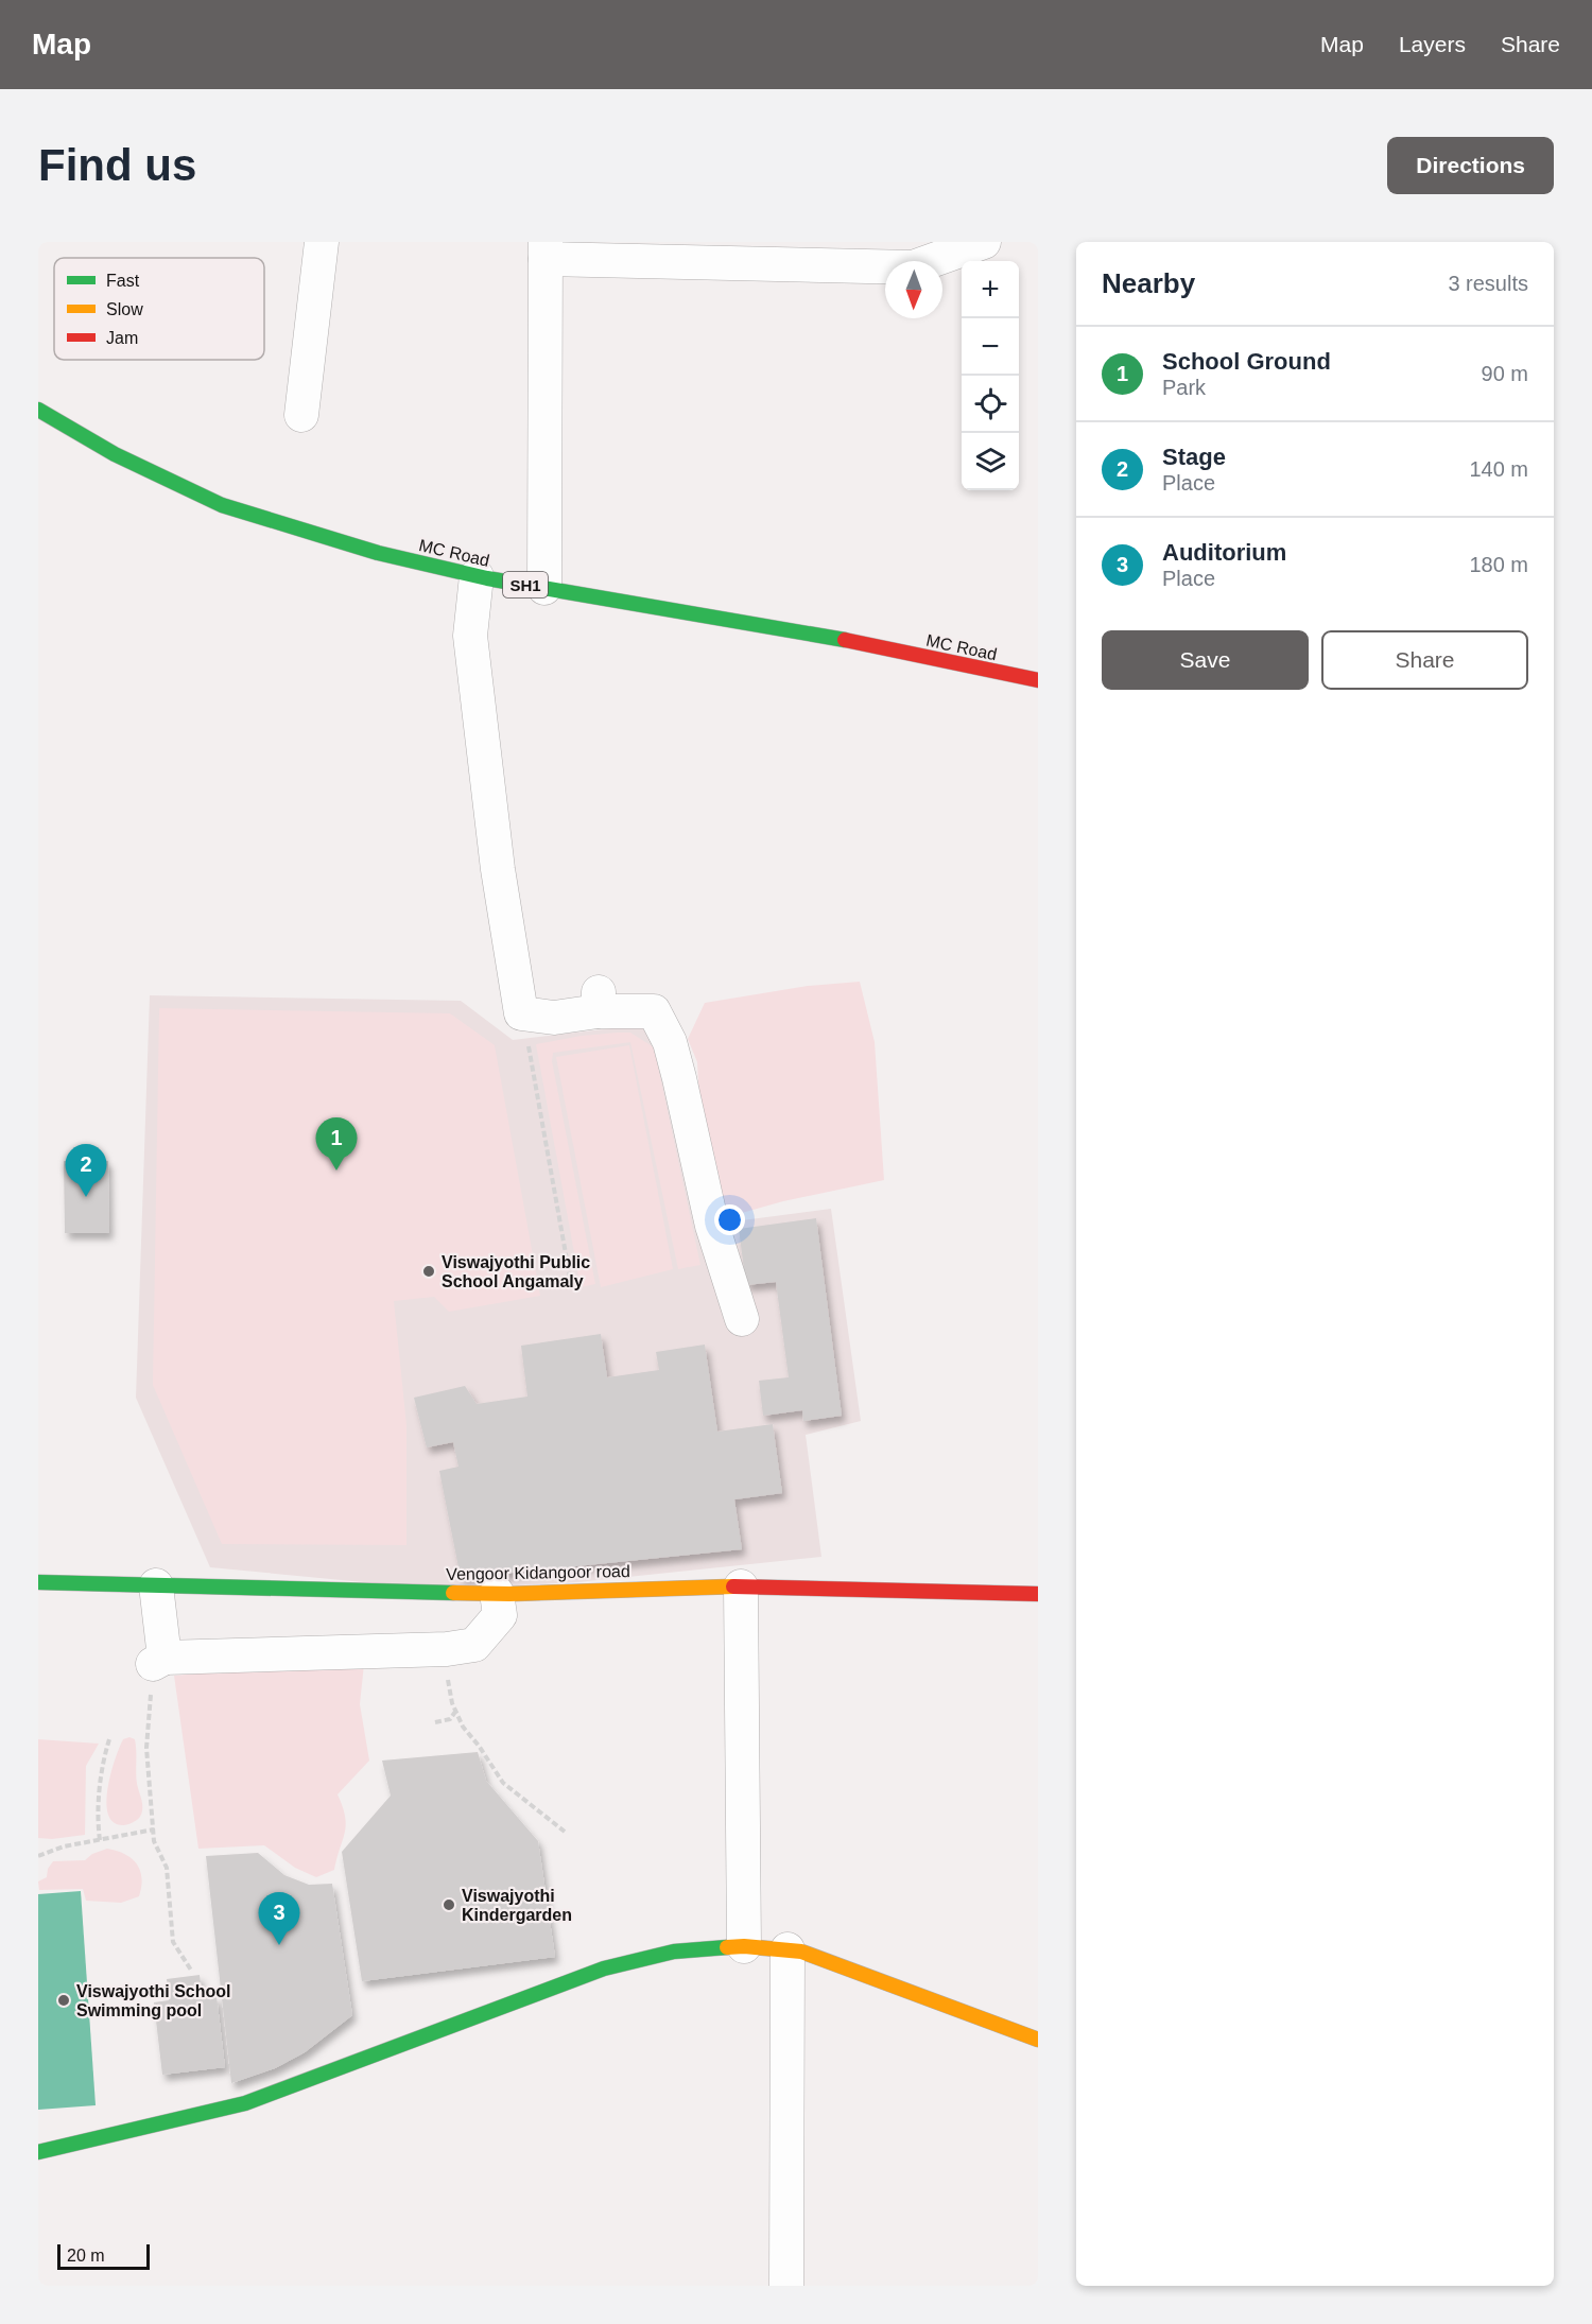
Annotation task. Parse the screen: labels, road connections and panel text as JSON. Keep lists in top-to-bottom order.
{
  "streets": {
    "street": ["MC Road", "SH1", "Vengoor Kidangoor road"]
  },
  "places": ["Viswajyothi Public School Angamaly", "Viswajyothi Kindergarden", "Viswajyothi School Swimming pool"],
  "legend": ["Fast", "Slow", "Jam"],
  "scale_bar": "20 m",
  "north": "bottom",
  "page": {
    "header": "Map",
    "nav": ["Map", "Layers", "Share"],
    "buttons": [
      "Directions",
      ["Save", "Share"]
    ],
    "title": "Find us",
    "heading": ["Nearby", "3 results"],
    "map_buttons": ["+", "−"],
    "list": [
      {
        "mark": "1",
        "name": "School Ground",
        "note": "Park",
        "value": "90 m"
      },
      {
        "mark": "2",
        "name": "Stage",
        "note": "Place",
        "value": "140 m"
      },
      {
        "mark": "3",
        "name": "Auditorium",
        "note": "Place",
        "value": "180 m"
      }
    ],
    "pins": ["1", "2", "3"],
    "scale": "20 m"
  }
}
